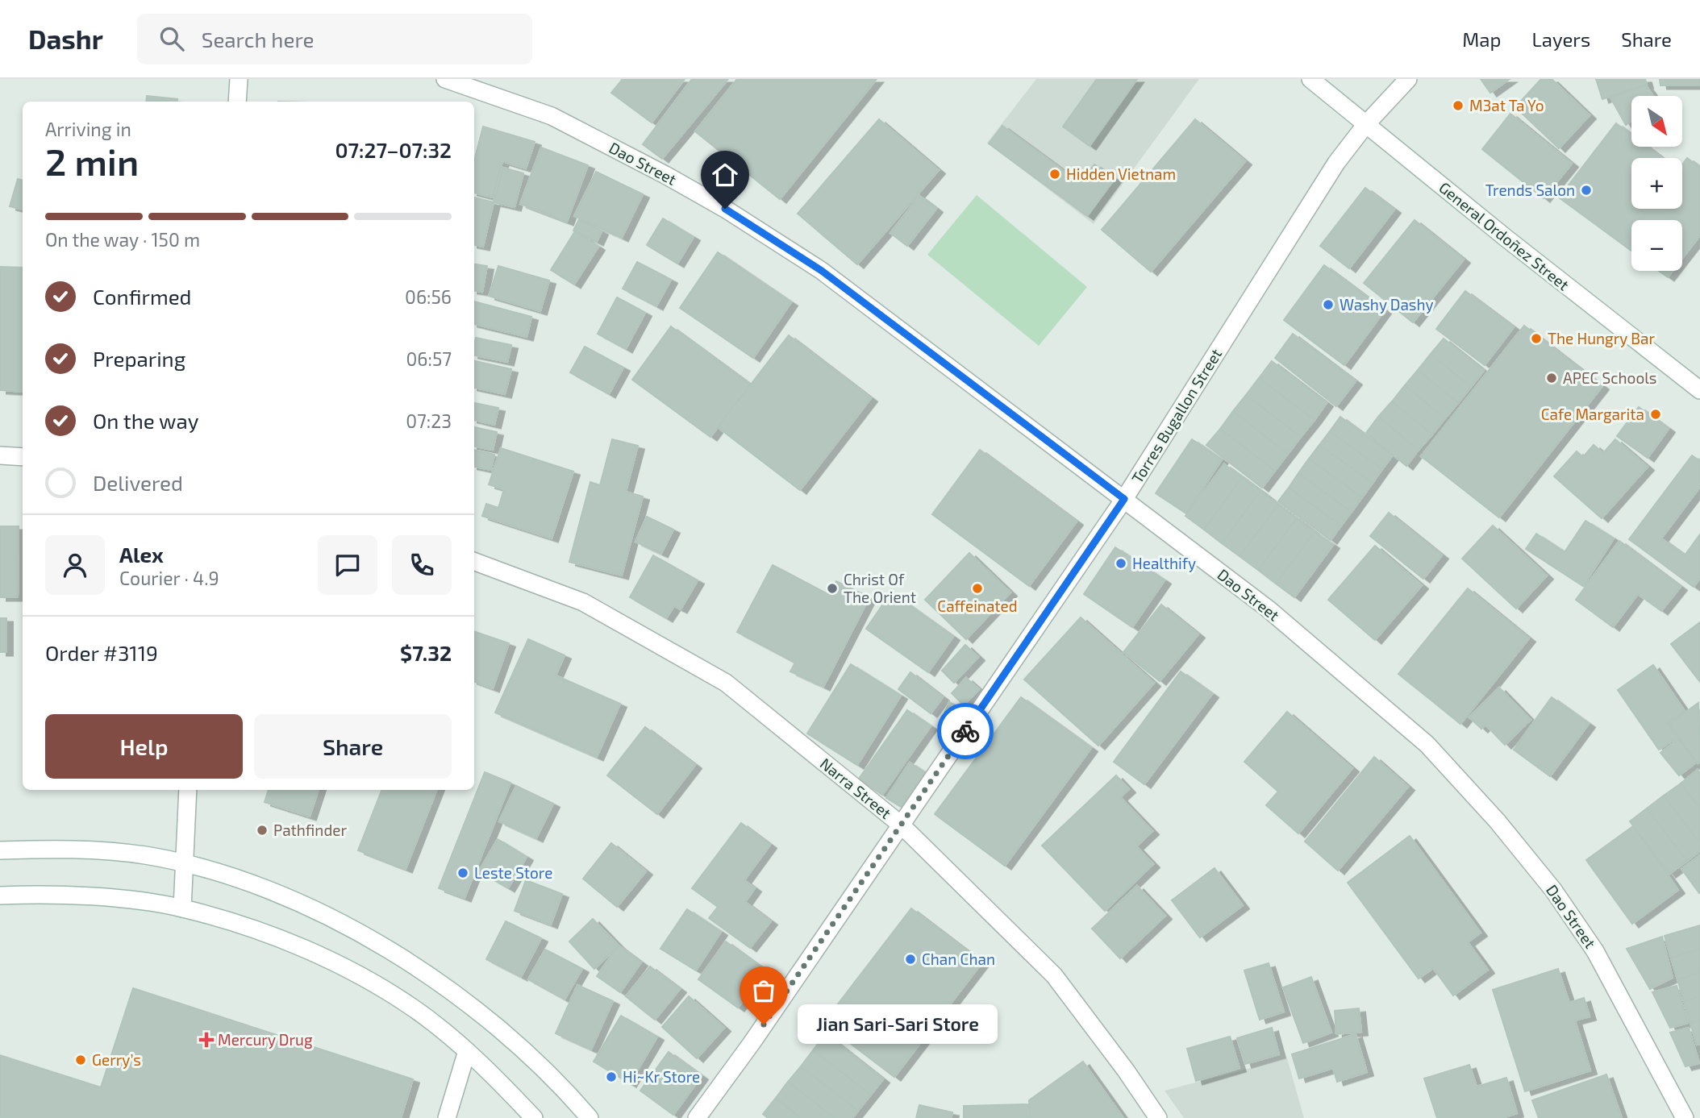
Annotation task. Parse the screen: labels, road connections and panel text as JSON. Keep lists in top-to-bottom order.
{
  "streets": {
    "street": [
      "Dao Street",
      "General Ordoñez Street",
      "Torres Bugallon Street",
      "Narra Street"
    ]
  },
  "crossings": [
    ["Dao Street", "Torres Bugallon Street"],
    ["General Ordoñez Street", "Torres Bugallon Street"],
    ["Torres Bugallon Street", "Narra Street"]
  ],
  "places": {
    "other": [
      "M3at Ta Yo",
      "Hidden Vietnam",
      "Trends Salon",
      "Washy Dashy",
      "The Hungry Bar",
      "APEC Schools",
      "Cafe Margarita",
      "Healthify",
      "Christ Of The Orient",
      "Caffeinated",
      "Pathfinder",
      "Leste Store",
      "Chan Chan",
      "Jian Sari-Sari Store",
      "Gerry’s",
      "Hi~Kr Store"
    ],
    "health": ["Mercury Drug"]
  },
  "north": "bottom right",
  "page": {
    "header": "Dashr",
    "search": "Search here",
    "nav": ["Map", "Layers", "Share"],
    "map_buttons": ["+", "−"],
    "heading": ["2 min", "Arriving in", "07:27–07:32"],
    "panel": [
      "Alex",
      "Courier · 4.9",
      "Order #3119",
      "$7.32"
    ],
    "bar": "On the way · 150 m",
    "list": [
      ["Confirmed", "06:56"],
      ["Preparing", "06:57"],
      ["On the way", "07:23"],
      "Delivered"
    ],
    "buttons": ["Help", "Share"],
    "bubble": "Jian Sari-Sari Store"
  }
}
